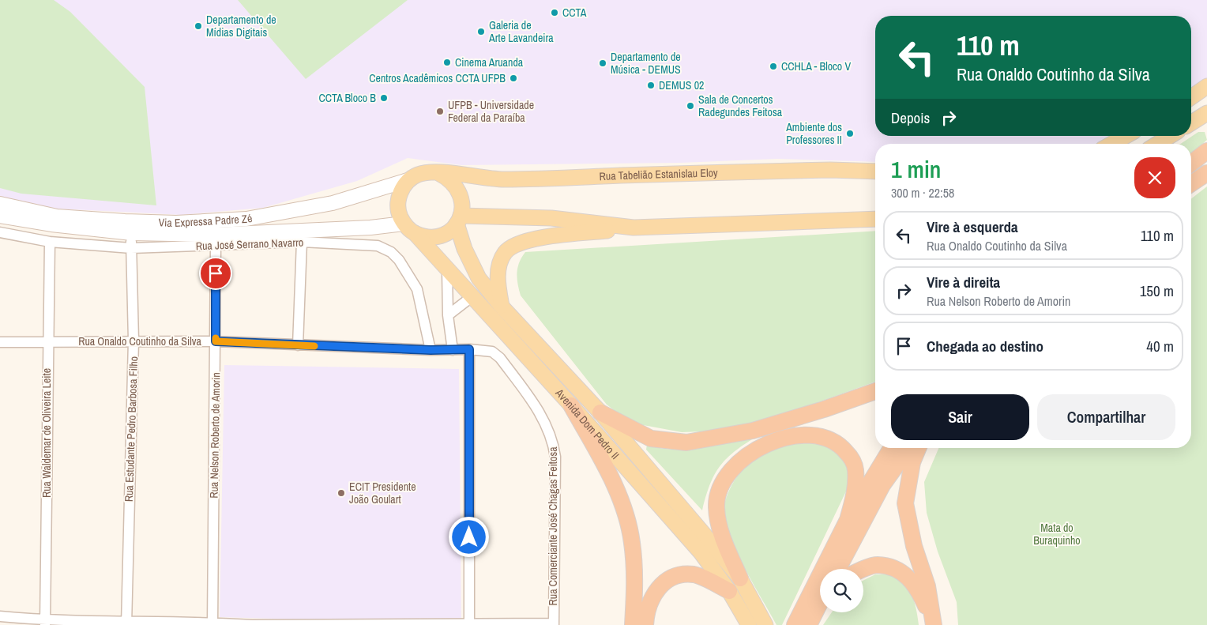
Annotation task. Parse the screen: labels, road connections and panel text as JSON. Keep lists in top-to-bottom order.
{
  "streets": {
    "main road": ["Rua Tabelião Estanislau Eloy", "Via Expressa Padre Zé", "Avenida Dom Pedro II"],
    "street": [
      "Rua José Serrano Navarro",
      "Rua Onaldo Coutinho da Silva",
      "Rua Estudante Pedro Barbosa Filho",
      "Rua Waldemar de Oliveira Leite",
      "Rua Nelson Roberto de Amorin",
      "Rua Comerciante José Chagas Feitosa"
    ]
  },
  "crossings": [
    ["Rua Tabelião Estanislau Eloy", "Via Expressa Padre Zé"],
    ["Rua Tabelião Estanislau Eloy", "Avenida Dom Pedro II"],
    ["Via Expressa Padre Zé", "Avenida Dom Pedro II"],
    ["Via Expressa Padre Zé", "Rua Estudante Pedro Barbosa Filho"],
    ["Rua José Serrano Navarro", "Rua Onaldo Coutinho da Silva"],
    ["Rua José Serrano Navarro", "Rua Estudante Pedro Barbosa Filho"],
    ["Rua José Serrano Navarro", "Rua Waldemar de Oliveira Leite"],
    ["Rua José Serrano Navarro", "Rua Nelson Roberto de Amorin"],
    ["Rua Onaldo Coutinho da Silva", "Rua Estudante Pedro Barbosa Filho"],
    ["Rua Onaldo Coutinho da Silva", "Rua Waldemar de Oliveira Leite"],
    ["Rua Onaldo Coutinho da Silva", "Rua Nelson Roberto de Amorin"],
    ["Rua Onaldo Coutinho da Silva", "Rua Comerciante José Chagas Feitosa"]
  ],
  "parks": ["Mata do Buraquinho"],
  "places": [
    "CCTA",
    "Departamento de Mídias Digitais",
    "Galeria de Arte Lavandeira",
    "Cinema Aruanda",
    "Departamento de Música - DEMUS",
    "CCHLA - Bloco V",
    "Centros Acadêmicos CCTA UFPB",
    "DEMUS 02",
    "CCTA Bloco B",
    "Sala de Concertos Radegundes Feitosa",
    "UFPB - Universidade Federal da Paraíba",
    "Ambiente dos Professores II",
    "ECIT Presidente João Goulart"
  ],
  "page": {
    "turn": ["110 m", "Rua Onaldo Coutinho da Silva"],
    "then": "Depois",
    "heading": ["1 min", "300 m · 22:58"],
    "list": [
      {
        "name": "Vire à esquerda",
        "note": "Rua Onaldo Coutinho da Silva",
        "value": "110 m"
      },
      {
        "name": "Vire à direita",
        "note": "Rua Nelson Roberto de Amorin",
        "value": "150 m"
      },
      {
        "name": "Chegada ao destino",
        "value": "40 m"
      }
    ],
    "buttons": ["Sair", "Compartilhar"]
  }
}
